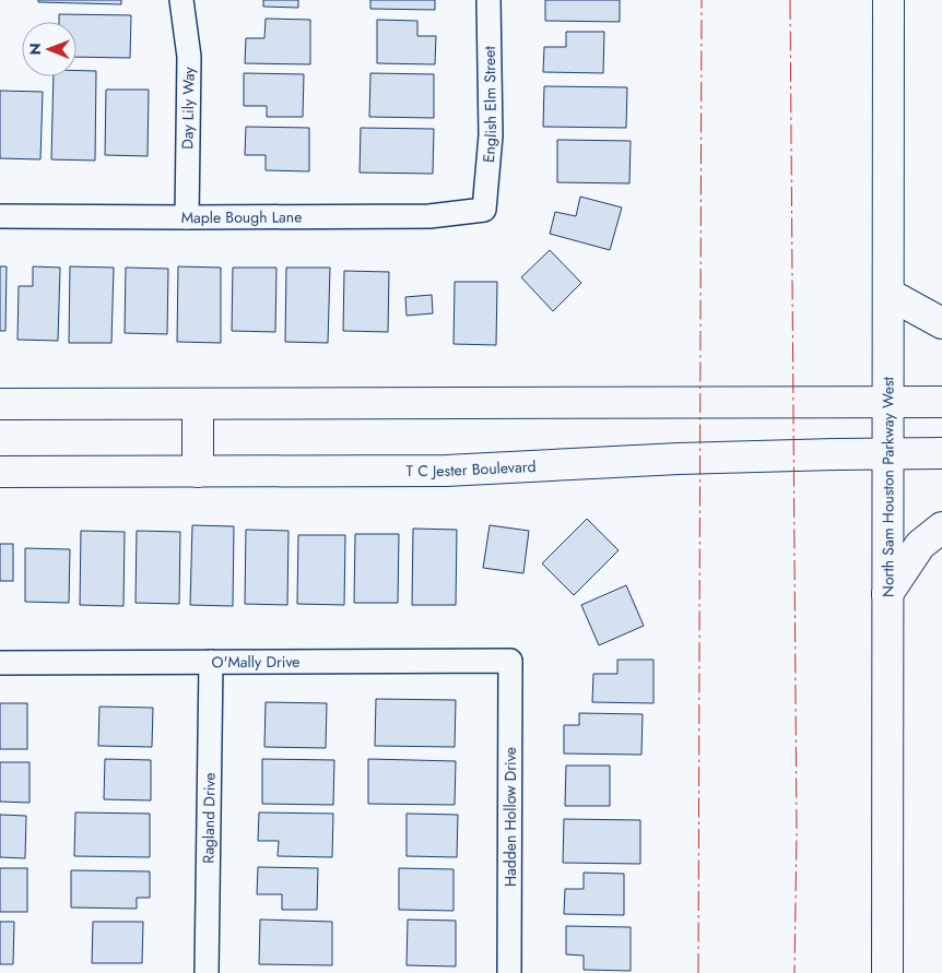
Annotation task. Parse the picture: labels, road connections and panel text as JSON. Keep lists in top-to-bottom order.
{
  "streets": {
    "main road": ["T C Jester Boulevard", "North Sam Houston Parkway West"],
    "street": [
      "English Elm Street",
      "Day Lily Way",
      "Maple Bough Lane",
      "O'Mally Drive",
      "Ragland Drive",
      "Hadden Hollow Drive"
    ]
  },
  "crossings": [
    ["English Elm Street", "Maple Bough Lane"],
    ["Day Lily Way", "Maple Bough Lane"],
    ["T C Jester Boulevard", "North Sam Houston Parkway West"],
    ["O'Mally Drive", "Ragland Drive"],
    ["O'Mally Drive", "Hadden Hollow Drive"]
  ],
  "north": "left"
}
